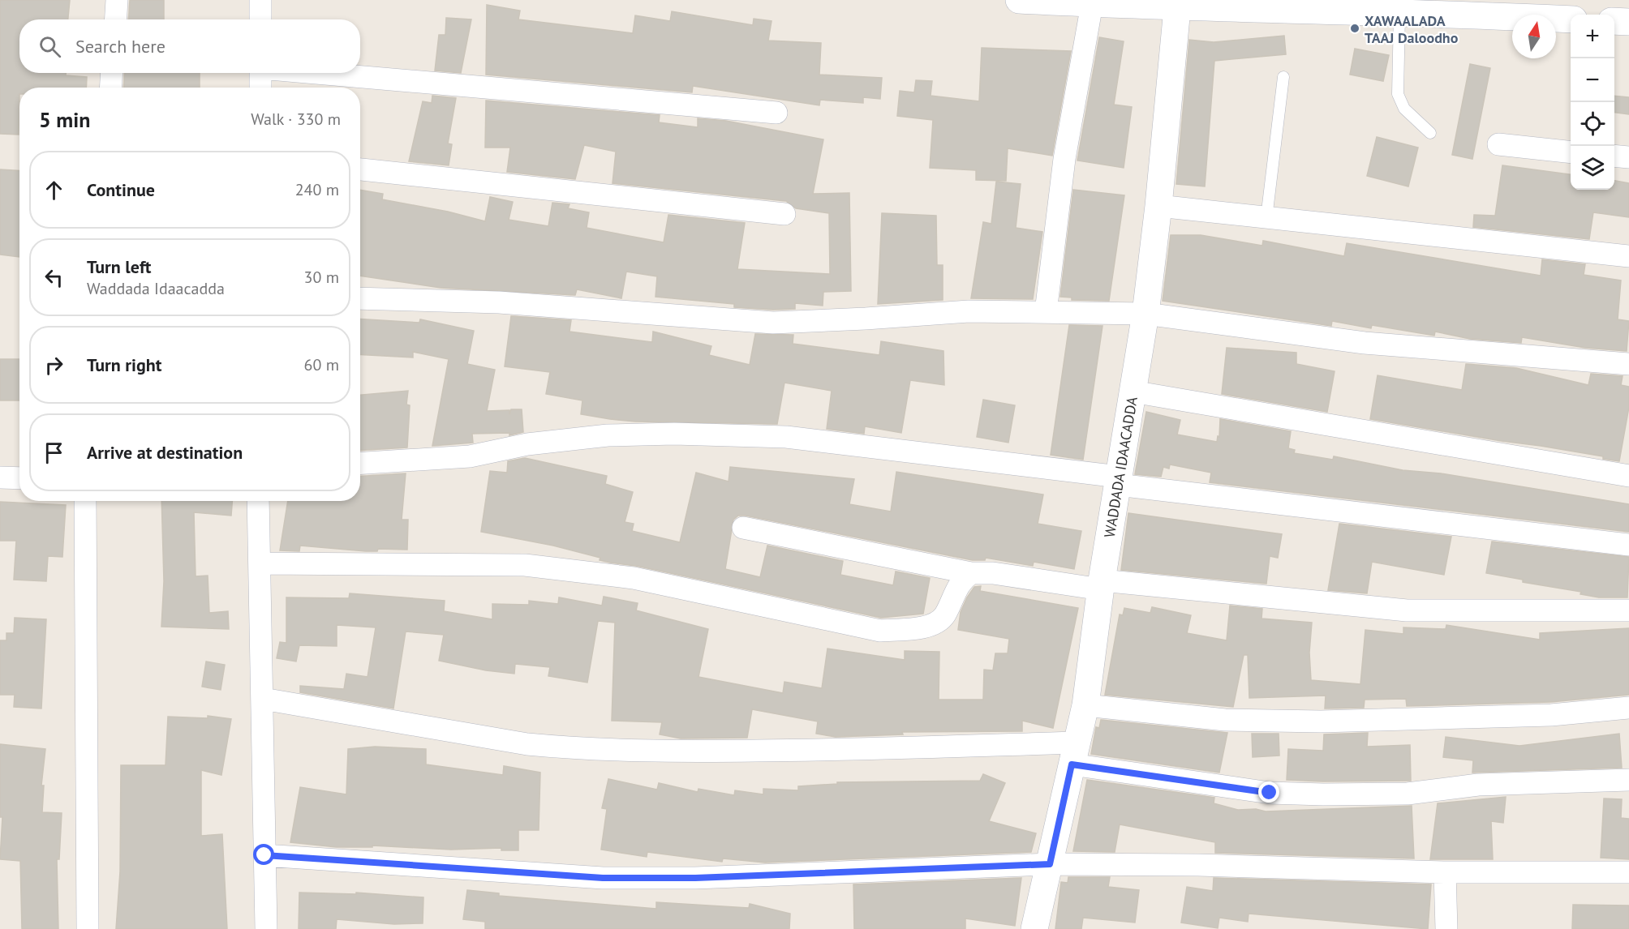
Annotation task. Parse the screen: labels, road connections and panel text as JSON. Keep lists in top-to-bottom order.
{
  "streets": {
    "street": ["WADDADA IDAACADDA"]
  },
  "places": ["XAWAALADA TAAJ Daloodho"],
  "north": "top",
  "page": {
    "map_buttons": ["+", "−"],
    "search": "Search here",
    "heading": ["5 min", "Walk · 330 m"],
    "list": [
      ["Continue", "240 m"],
      ["Turn left", "Waddada Idaacadda", "30 m"],
      ["Turn right", "60 m"],
      "Arrive at destination"
    ]
  }
}
